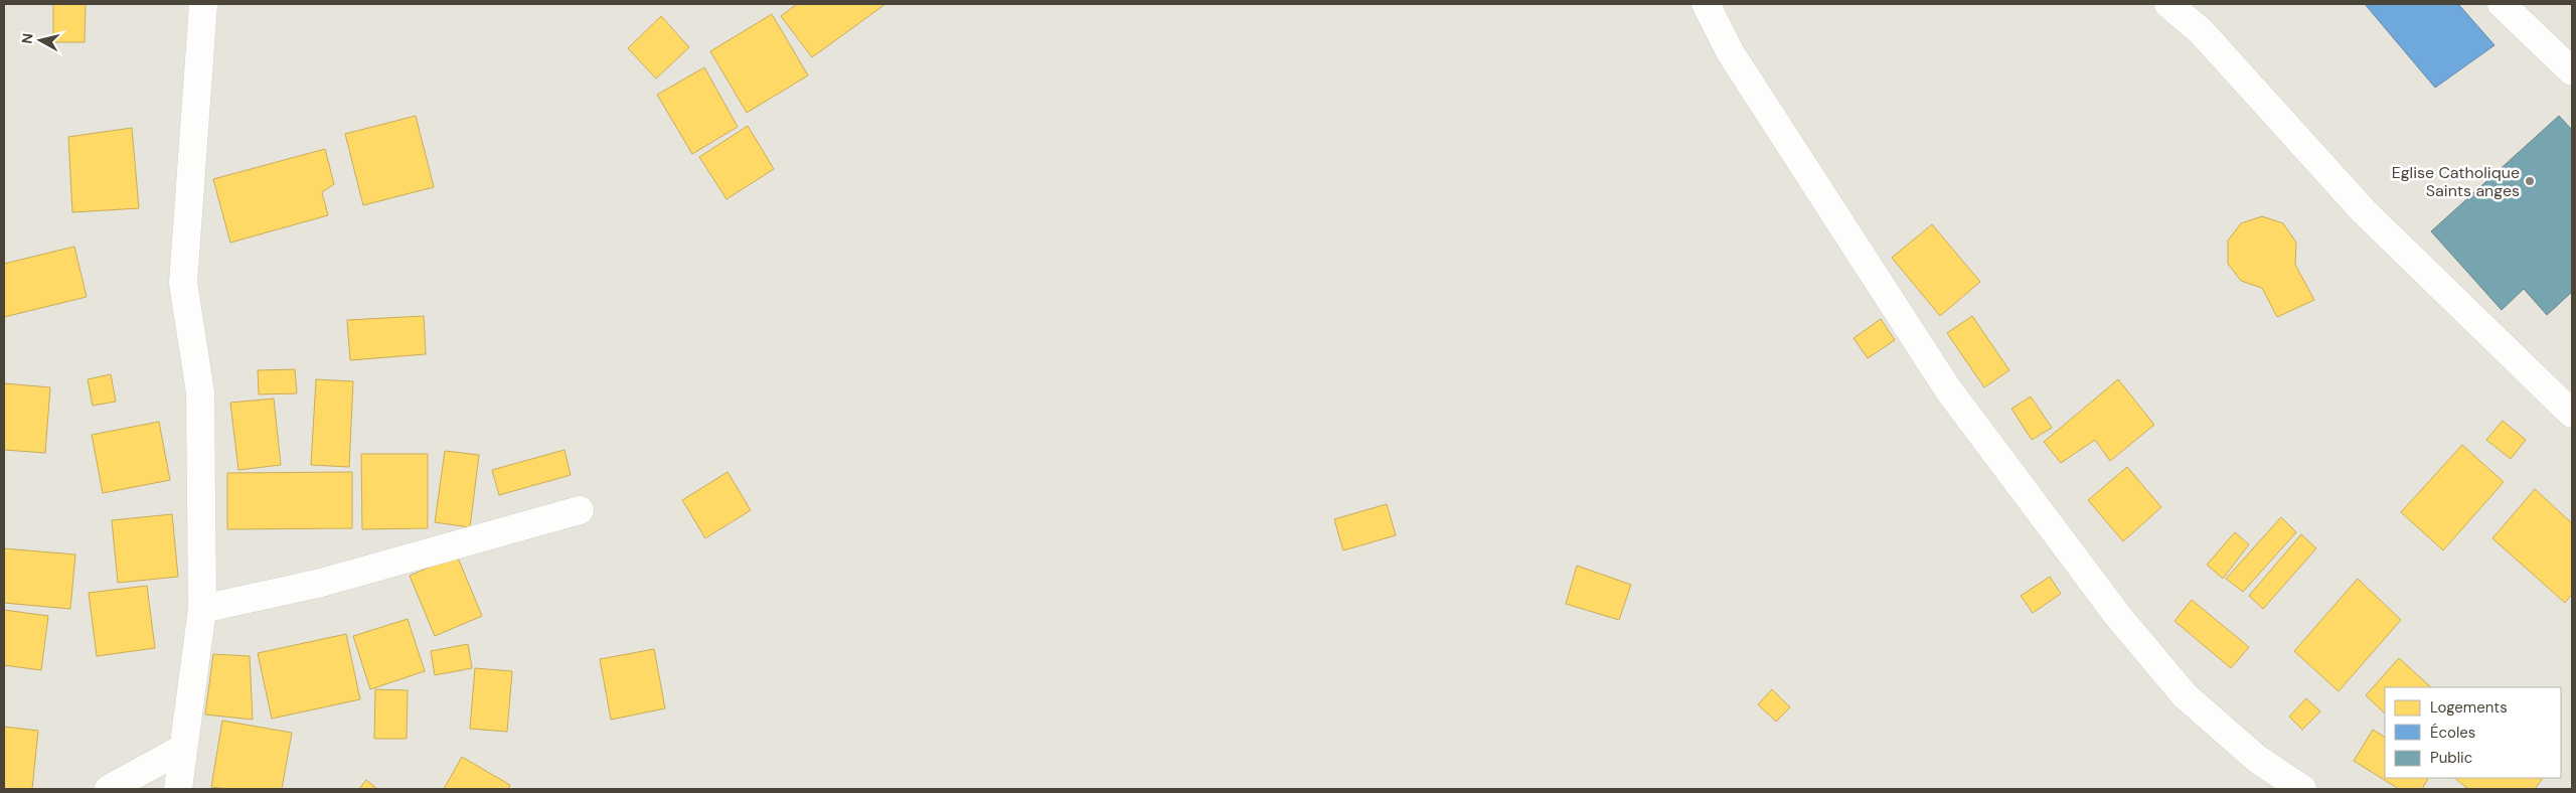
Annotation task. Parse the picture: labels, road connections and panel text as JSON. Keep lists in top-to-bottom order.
{
  "places": ["Eglise Catholique Saints anges"],
  "legend": ["Logements", "Écoles", "Public"],
  "north": "left"
}
